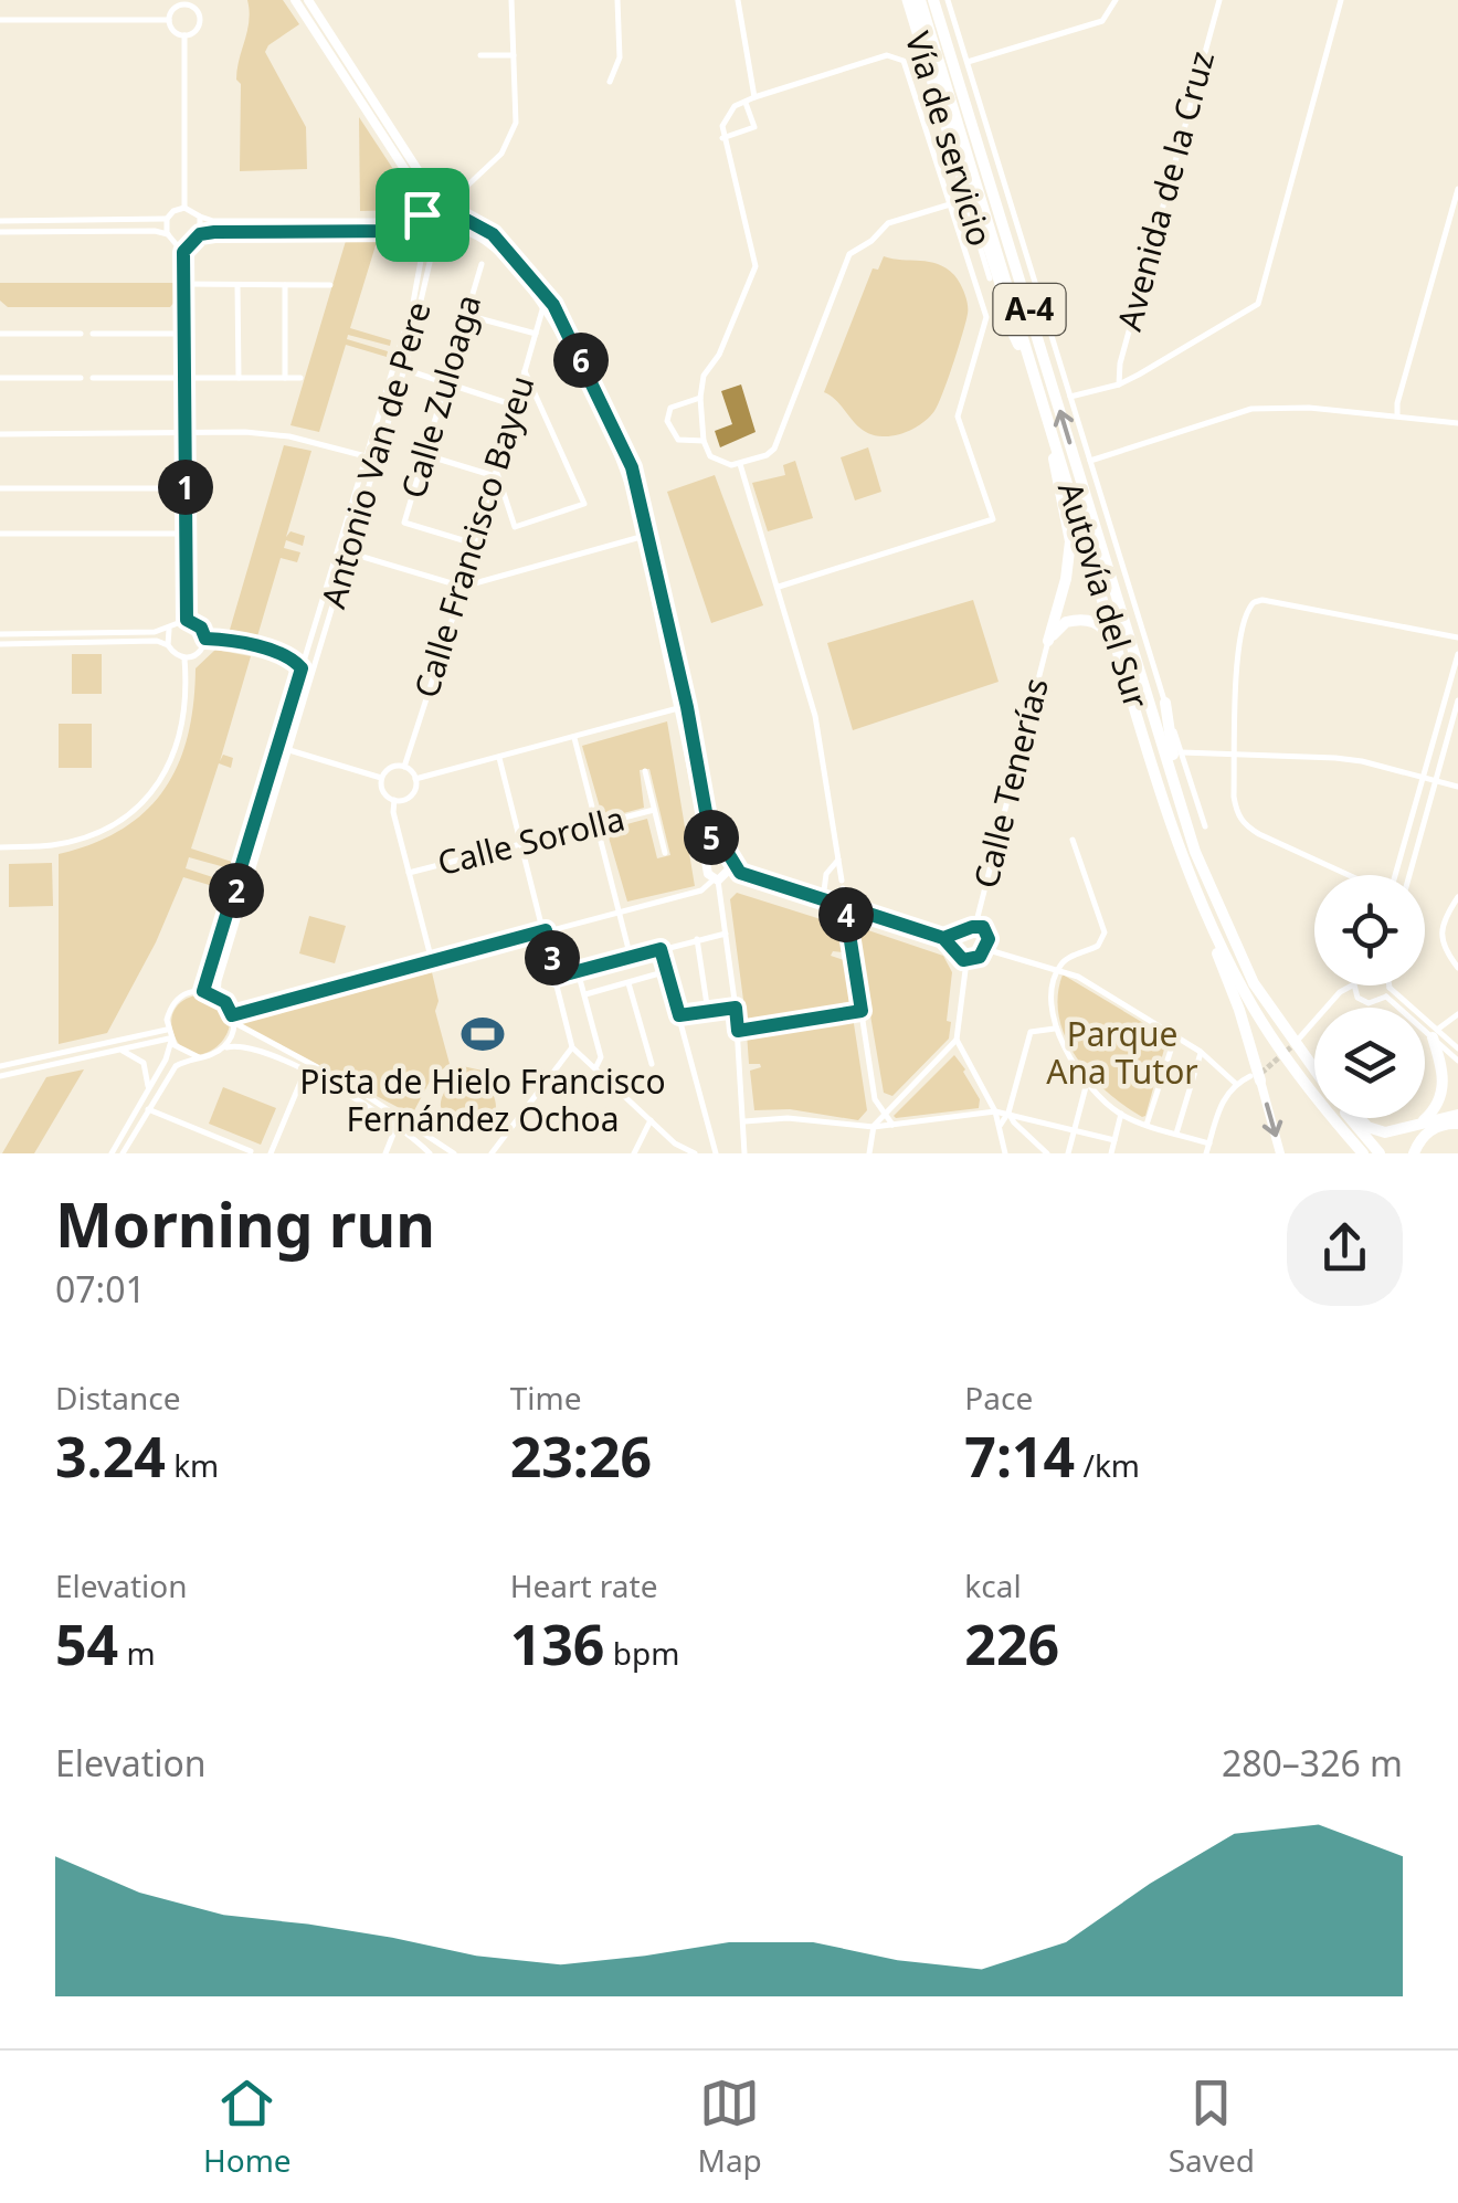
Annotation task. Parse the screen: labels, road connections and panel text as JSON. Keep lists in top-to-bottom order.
{
  "streets": {
    "highway": ["A-4", "Autovía del Sur"],
    "street": [
      "Vía de servicio",
      "Avenida de la Cruz",
      "Calle Zuloaga",
      "Antonio Van de Pere",
      "Calle Francisco Bayeu",
      "Calle Tenerías",
      "Calle Sorolla"
    ]
  },
  "crossings": [
    ["Calle Zuloaga", "Calle Francisco Bayeu"]
  ],
  "parks": ["Parque Ana Tutor"],
  "places": {
    "sports": ["Pista de Hielo Francisco Fernández Ochoa"]
  },
  "page": {
    "pins": [
      "6",
      "1",
      "5",
      "2",
      "4",
      "3"
    ],
    "heading": ["Morning run", "07:01"],
    "stats": [
      ["Distance", "3.24 km"],
      ["Time", "23:26"],
      ["Pace", "7:14 /km"],
      ["Elevation", "54 m"],
      ["Heart rate", "136 bpm"],
      ["kcal", "226"]
    ],
    "chart": ["Elevation", "280–326 m"],
    "tabs": ["Home", "Map", "Saved"]
  }
}
